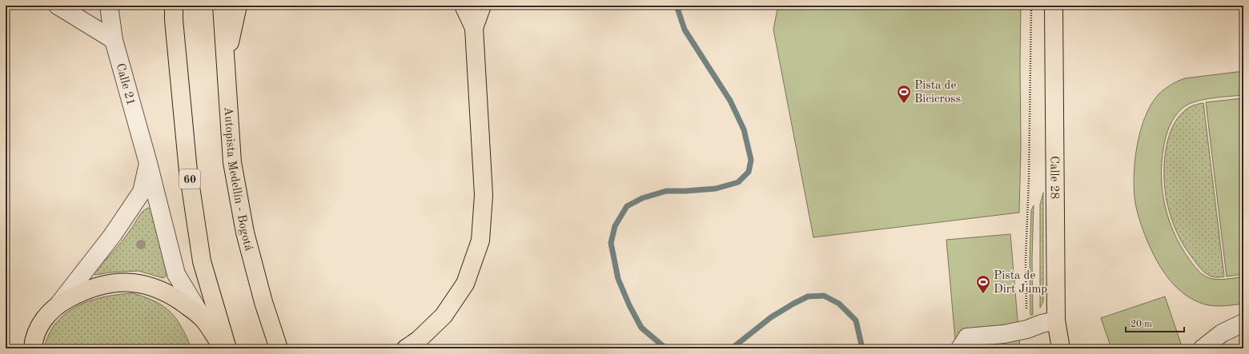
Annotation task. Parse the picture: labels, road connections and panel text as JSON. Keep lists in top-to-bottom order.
{
  "streets": {
    "main road": ["Calle 28", "60", "Autopista Medellín - Bogotá"],
    "street": ["Calle 21"]
  },
  "places": {
    "sports": ["Pista de Bicicross", "Pista de Dirt Jump"]
  },
  "scale_bar": "20 m"
}
